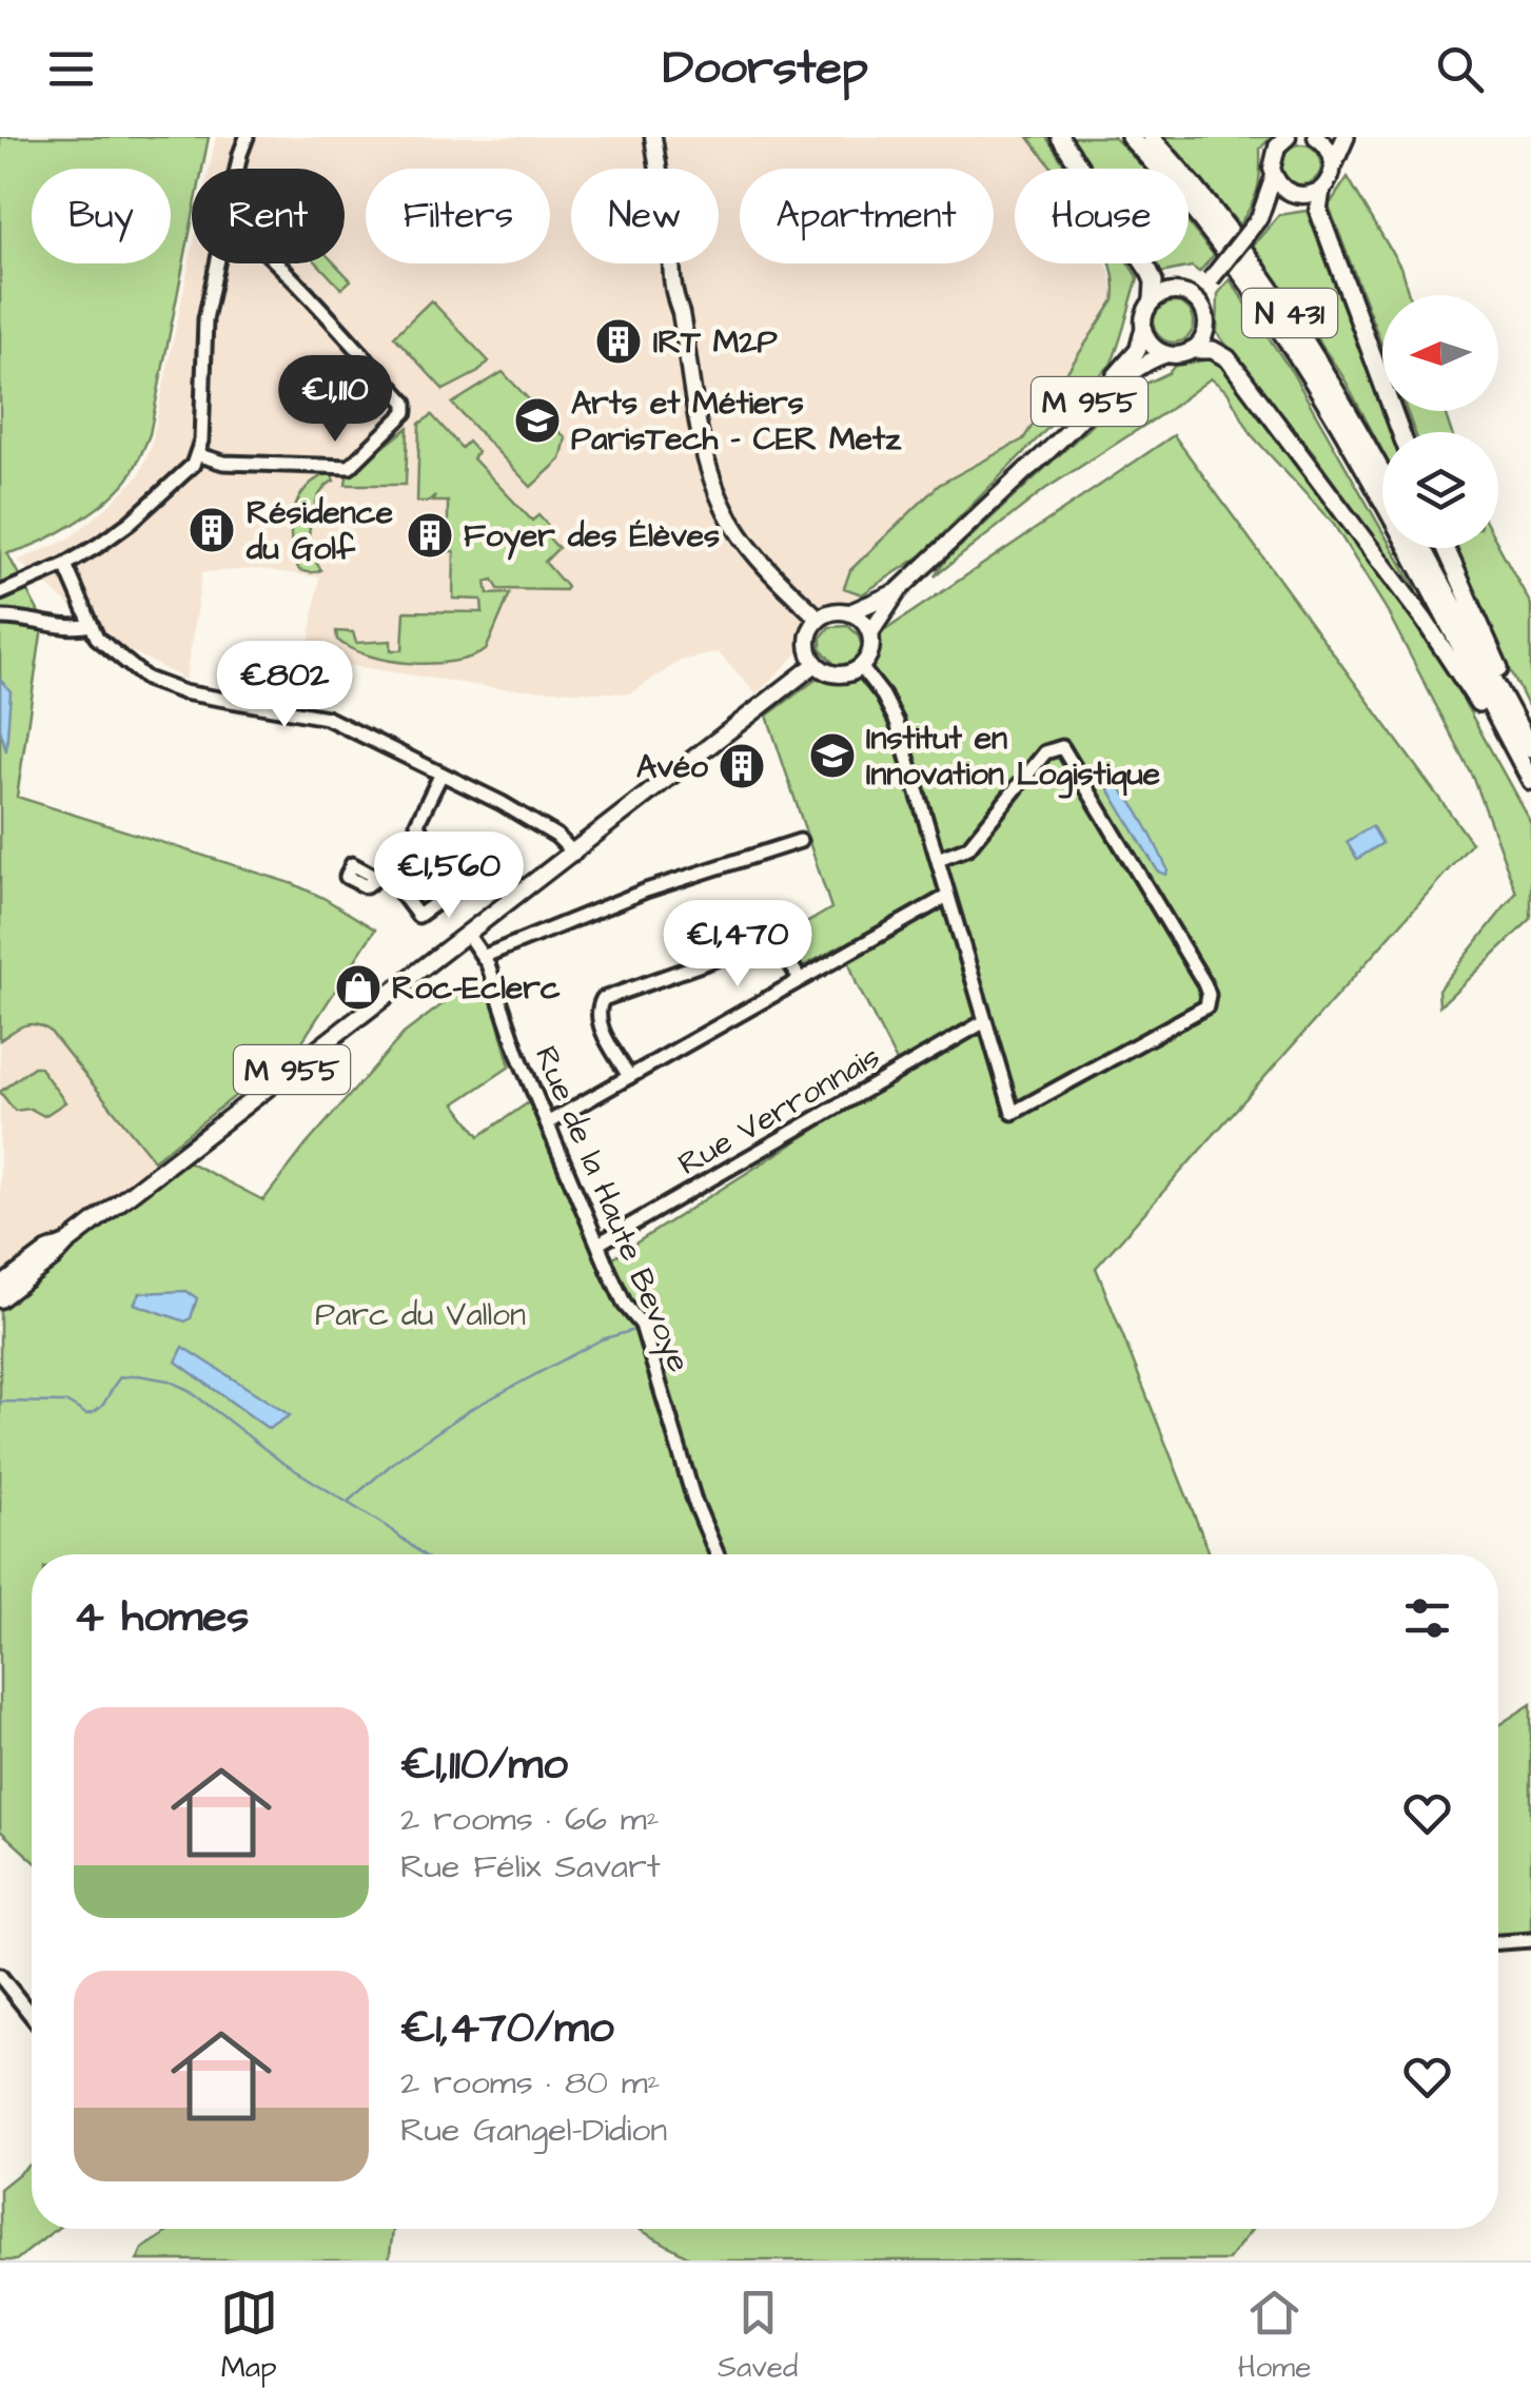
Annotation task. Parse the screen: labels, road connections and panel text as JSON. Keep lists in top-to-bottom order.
{
  "streets": {
    "highway": ["N 431"],
    "main road": ["M 955"],
    "street": ["Rue Verronnais", "Rue de la Haute Bevoye"]
  },
  "crossings": [
    ["M 955", "Rue de la Haute Bevoye"],
    ["Rue Verronnais", "Rue de la Haute Bevoye"]
  ],
  "parks": ["Parc du Vallon"],
  "places": {
    "building": [
      "IRT M2P",
      "Résidence du Golf",
      "Foyer des Élèves",
      "Avéo"
    ],
    "school or university": ["Arts et Métiers ParisTech - CER Metz", "Institut en Innovation Logistique"],
    "shop": ["Roc-Eclerc"]
  },
  "north": "left",
  "page": {
    "header": "Doorstep",
    "chip": [
      "Buy",
      "Rent",
      "Filters",
      "New",
      "Apartment",
      "House"
    ],
    "price": [
      "€1,110",
      "€802",
      "€1,560",
      "€1,470"
    ],
    "heading": "4 homes",
    "list": [
      {
        "name": "€1,110/mo",
        "note": "2 rooms · 66 m² · Rue Félix Savart"
      },
      {
        "name": "€1,470/mo",
        "note": "2 rooms · 80 m² · Rue Gangel-Didion"
      }
    ],
    "tabs": ["Map", "Saved", "Home"]
  }
}
